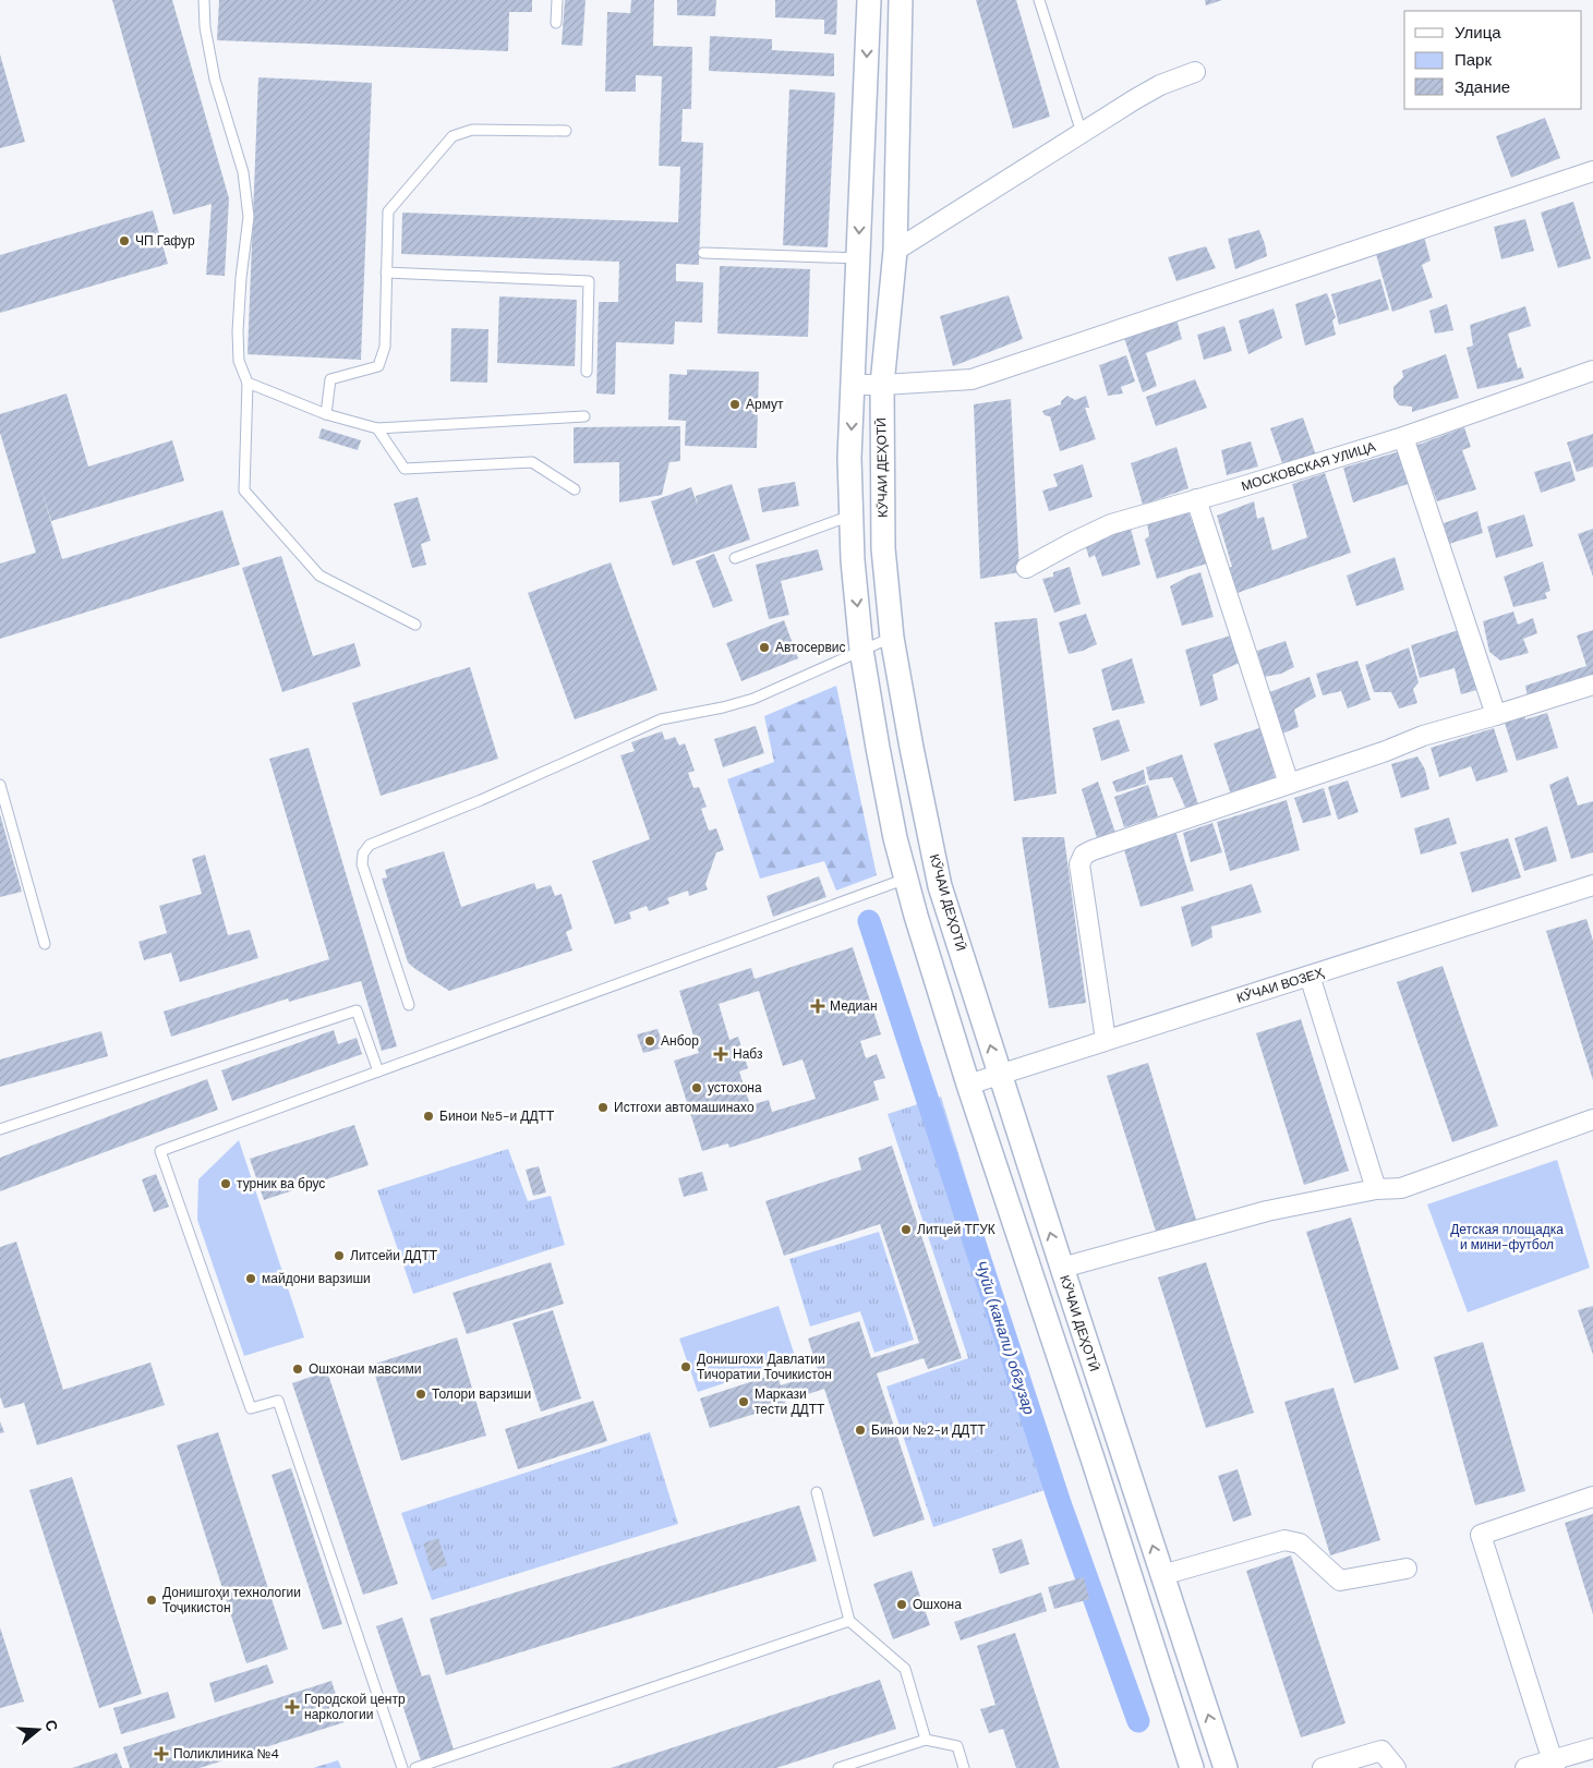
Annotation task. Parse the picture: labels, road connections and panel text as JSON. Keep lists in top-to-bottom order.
{
  "streets": {
    "street": ["МОСКОВСКАЯ УЛИЦА", "КӮЧАИ ДЕҲОТӢ", "КӮЧАИ ВОЗЕҲ"]
  },
  "crossings": [
    ["КӮЧАИ ДЕҲОТӢ", "КӮЧАИ ВОЗЕҲ"]
  ],
  "water": ["Чуйи (канали) обгузар"],
  "parks": ["Детская площадка и мини-футбол"],
  "places": {
    "other": [
      "ЧП Гафур",
      "Армут",
      "Автосервис",
      "Анбор",
      "устохона",
      "Истгохи автомашинахо",
      "Бинои №5-и ДДТТ",
      "турник ва брус",
      "Литцей ТГУК",
      "Литсейи ДДТТ",
      "майдони варзиши",
      "Донишгохи Давлатии Тичоратии Точикистон",
      "Ошхонаи мавсими",
      "Толори варзиши",
      "Маркази тести ДДТТ",
      "Бинои №2-и ДДТТ",
      "Донишгоҳи технологии Тоҷикистон",
      "Ошхона"
    ],
    "health": [
      "Медиан",
      "Набз",
      "Городской центр наркологии",
      "Поликлиника №4"
    ]
  },
  "legend": ["Улица", "Парк", "Здание"],
  "north": "right"
}
